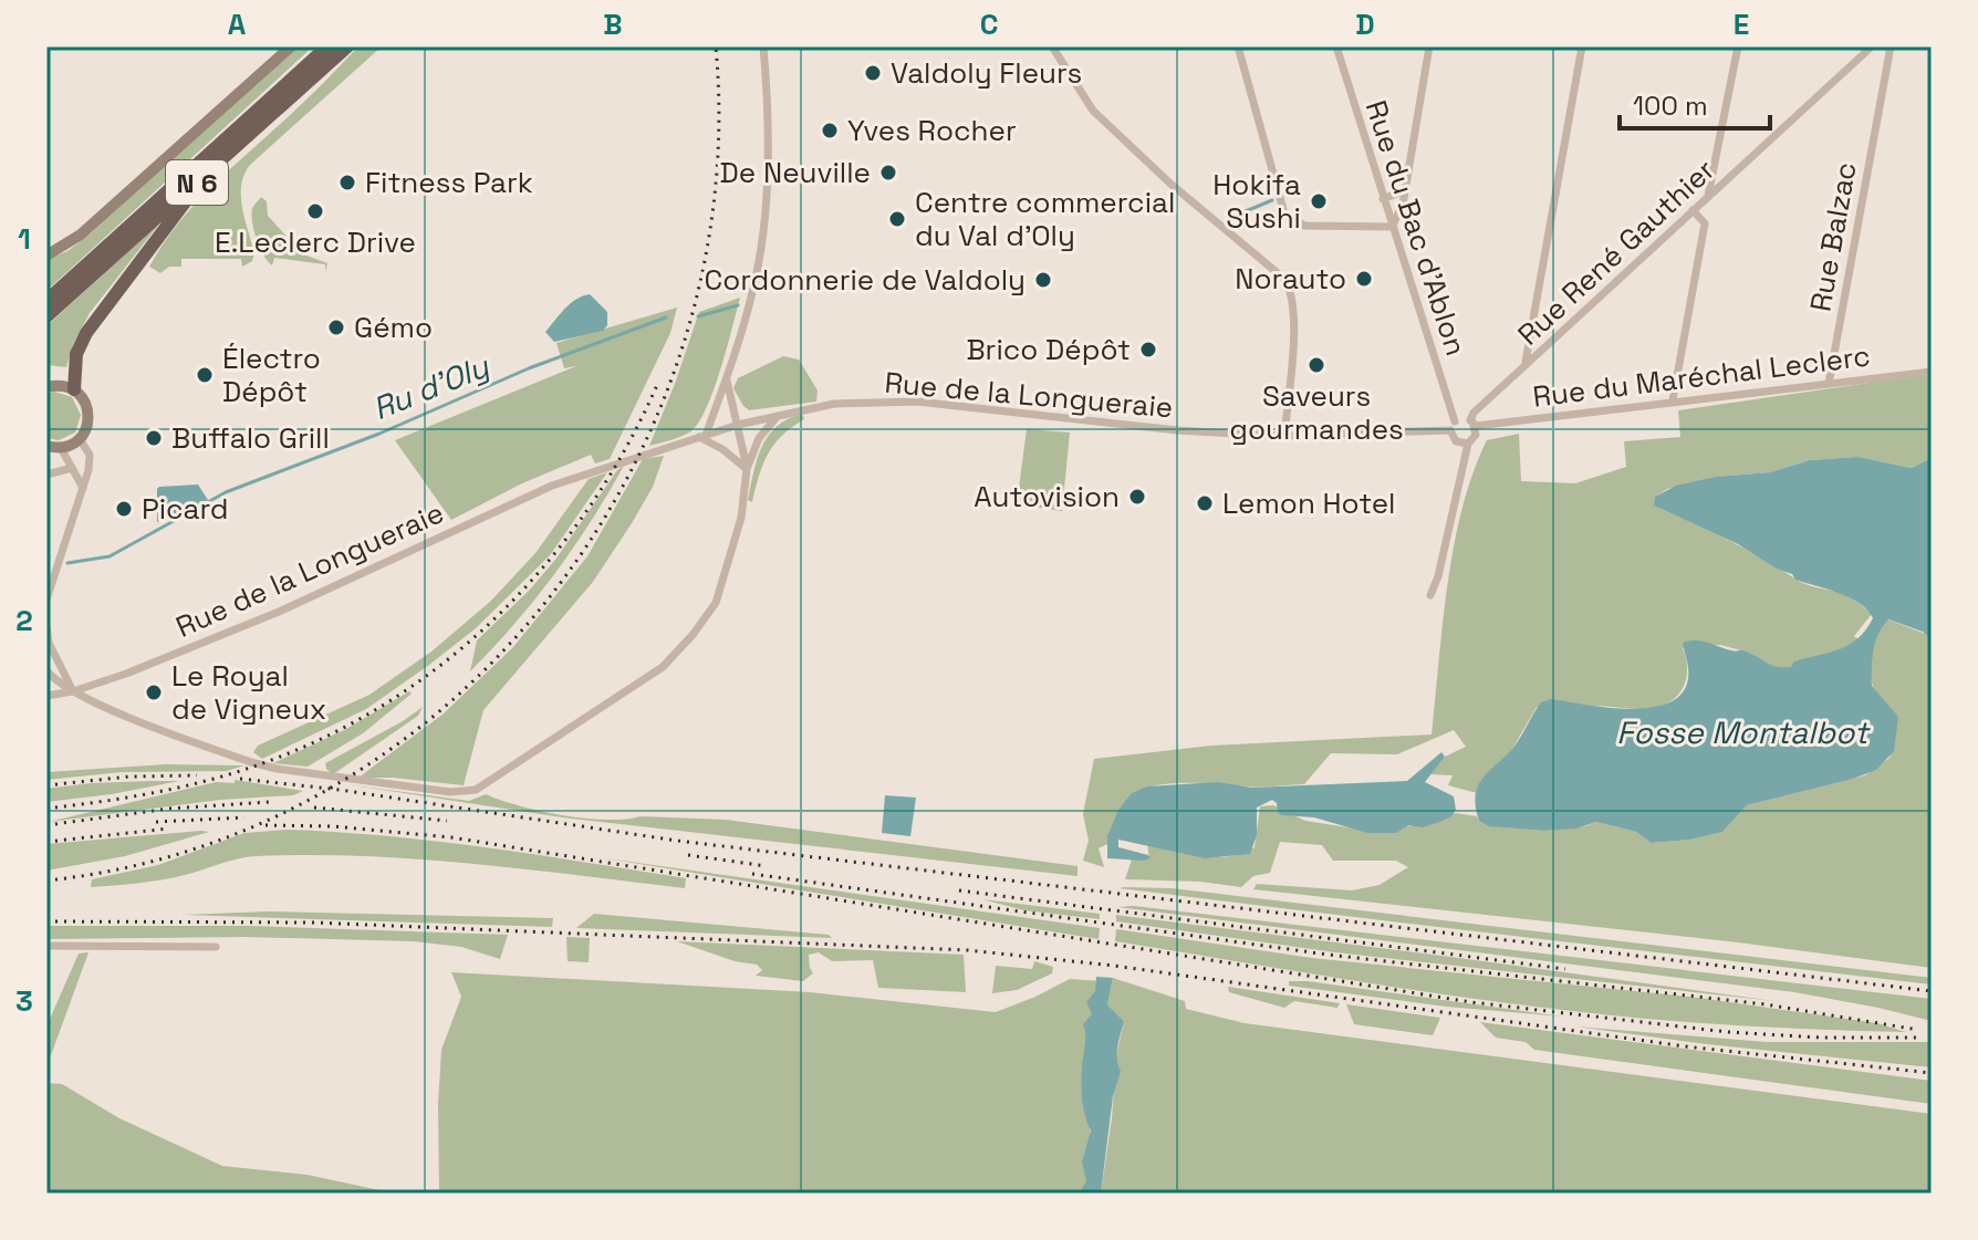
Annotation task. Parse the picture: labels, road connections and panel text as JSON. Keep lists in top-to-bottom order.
{
  "streets": {
    "main road": ["N 6"],
    "street": [
      "Rue du Bac d'Ablon",
      "Rue Balzac",
      "Rue René Gauthier",
      "Rue du Maréchal Leclerc",
      "Rue de la Longueraie"
    ]
  },
  "crossings": [
    ["Rue du Bac d'Ablon", "Rue René Gauthier"],
    ["Rue du Bac d'Ablon", "Rue du Maréchal Leclerc"],
    ["Rue du Bac d'Ablon", "Rue de la Longueraie"],
    ["Rue Balzac", "Rue du Maréchal Leclerc"],
    ["Rue René Gauthier", "Rue du Maréchal Leclerc"],
    ["Rue René Gauthier", "Rue de la Longueraie"],
    ["Rue du Maréchal Leclerc", "Rue de la Longueraie"]
  ],
  "water": ["Ru d'Oly", "Fosse Montalbot"],
  "places": [
    "Valdoly Fleurs",
    "Yves Rocher",
    "De Neuville",
    "Fitness Park",
    "Hokifa Sushi",
    "E.Leclerc Drive",
    "Centre commercial du Val d'Oly",
    "Norauto",
    "Cordonnerie de Valdoly",
    "Gémo",
    "Brico Dépôt",
    "Saveurs gourmandes",
    "Électro Dépôt",
    "Buffalo Grill",
    "Autovision",
    "Lemon Hotel",
    "Picard",
    "Le Royal de Vigneux"
  ],
  "scale_bar": "100 m",
  "grid": {
    "columns": [
      "A",
      "B",
      "C",
      "D",
      "E"
    ],
    "rows": ["1", "2", "3"]
  }
}
